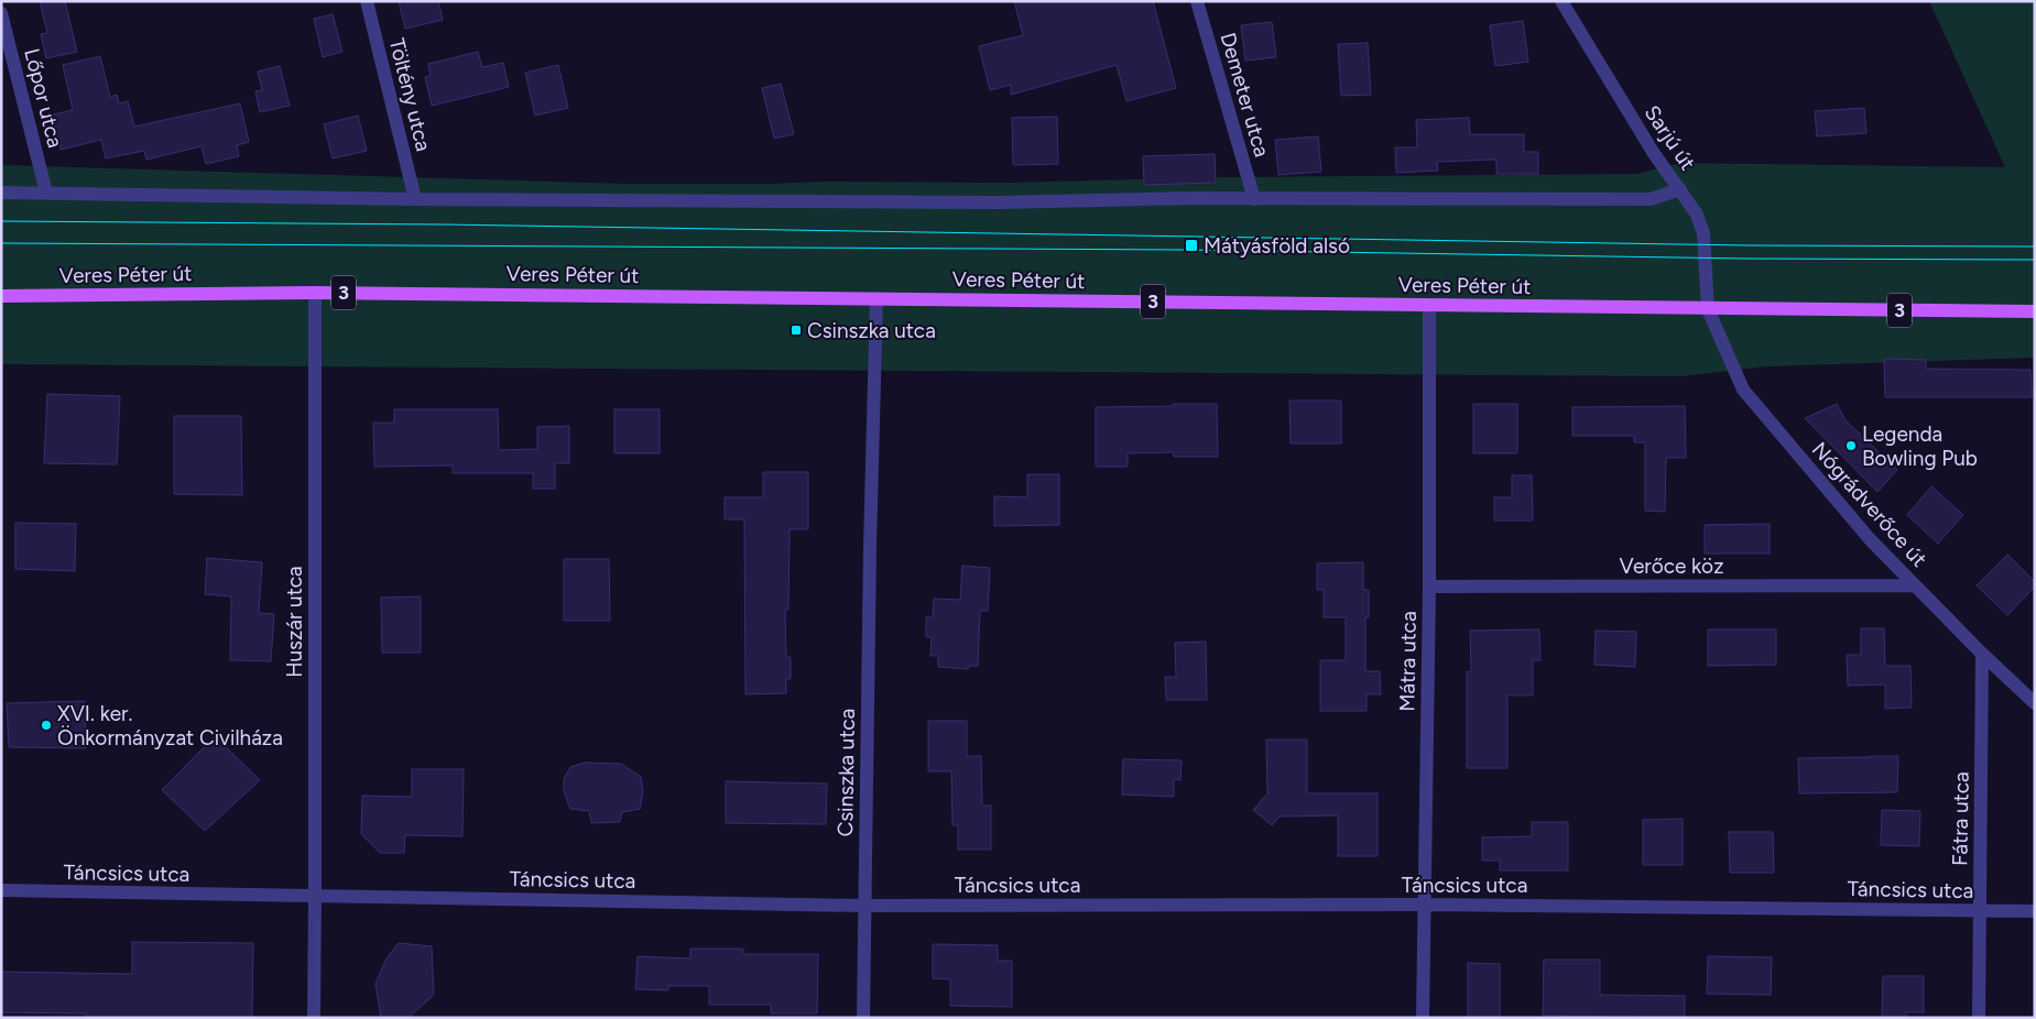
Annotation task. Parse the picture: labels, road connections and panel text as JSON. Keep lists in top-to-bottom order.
{
  "streets": {
    "main road": ["Veres Péter út", "3"],
    "street": [
      "Töltény utca",
      "Demeter utca",
      "Lőpor utca",
      "Sarjú út",
      "Nógrádverőce út",
      "Verőce köz",
      "Huszár utca",
      "Mátra utca",
      "Csinszka utca",
      "Fátra utca",
      "Táncsics utca"
    ]
  },
  "crossings": [
    ["Sarjú út", "Veres Péter út"],
    ["Sarjú út", "Nógrádverőce út"],
    ["Veres Péter út", "Nógrádverőce út"],
    ["Veres Péter út", "Huszár utca"],
    ["Veres Péter út", "Mátra utca"],
    ["Veres Péter út", "Csinszka utca"],
    ["Nógrádverőce út", "Verőce köz"],
    ["Nógrádverőce út", "Fátra utca"],
    ["Verőce köz", "Mátra utca"],
    ["Huszár utca", "Táncsics utca"],
    ["Mátra utca", "Táncsics utca"],
    ["Csinszka utca", "Táncsics utca"],
    ["Fátra utca", "Táncsics utca"]
  ],
  "places": {
    "transit": ["Mátyásföld alsó", "Csinszka utca"],
    "other": ["Legenda Bowling Pub", "XVI. ker. Önkormányzat Civilháza"]
  }
}
